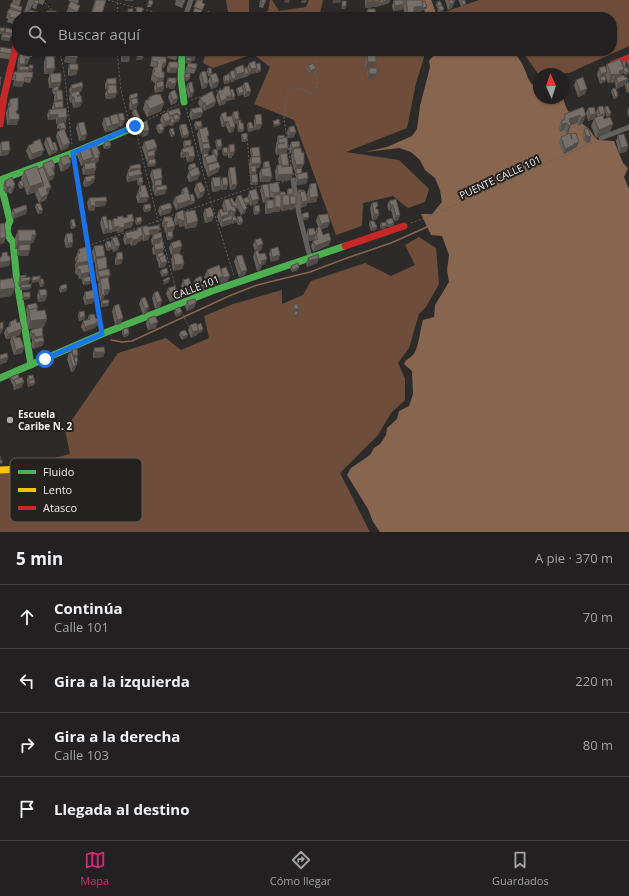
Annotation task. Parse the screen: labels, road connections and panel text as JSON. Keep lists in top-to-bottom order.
{
  "streets": {
    "street": ["CALLE 101"],
    "path": ["PUENTE CALLE 101"]
  },
  "crossings": [
    ["PUENTE CALLE 101", "CALLE 101"]
  ],
  "places": ["Escuela Caribe N. 2"],
  "legend": ["Fluido", "Lento", "Atasco"],
  "north": "top",
  "page": {
    "search": "Buscar aquí",
    "heading": ["5 min", "A pie · 370 m"],
    "list": [
      ["Continúa", "Calle 101", "70 m"],
      ["Gira a la izquierda", "220 m"],
      ["Gira a la derecha", "Calle 103", "80 m"],
      "Llegada al destino"
    ],
    "nav": ["Mapa", "Cómo llegar", "Guardados"]
  }
}
